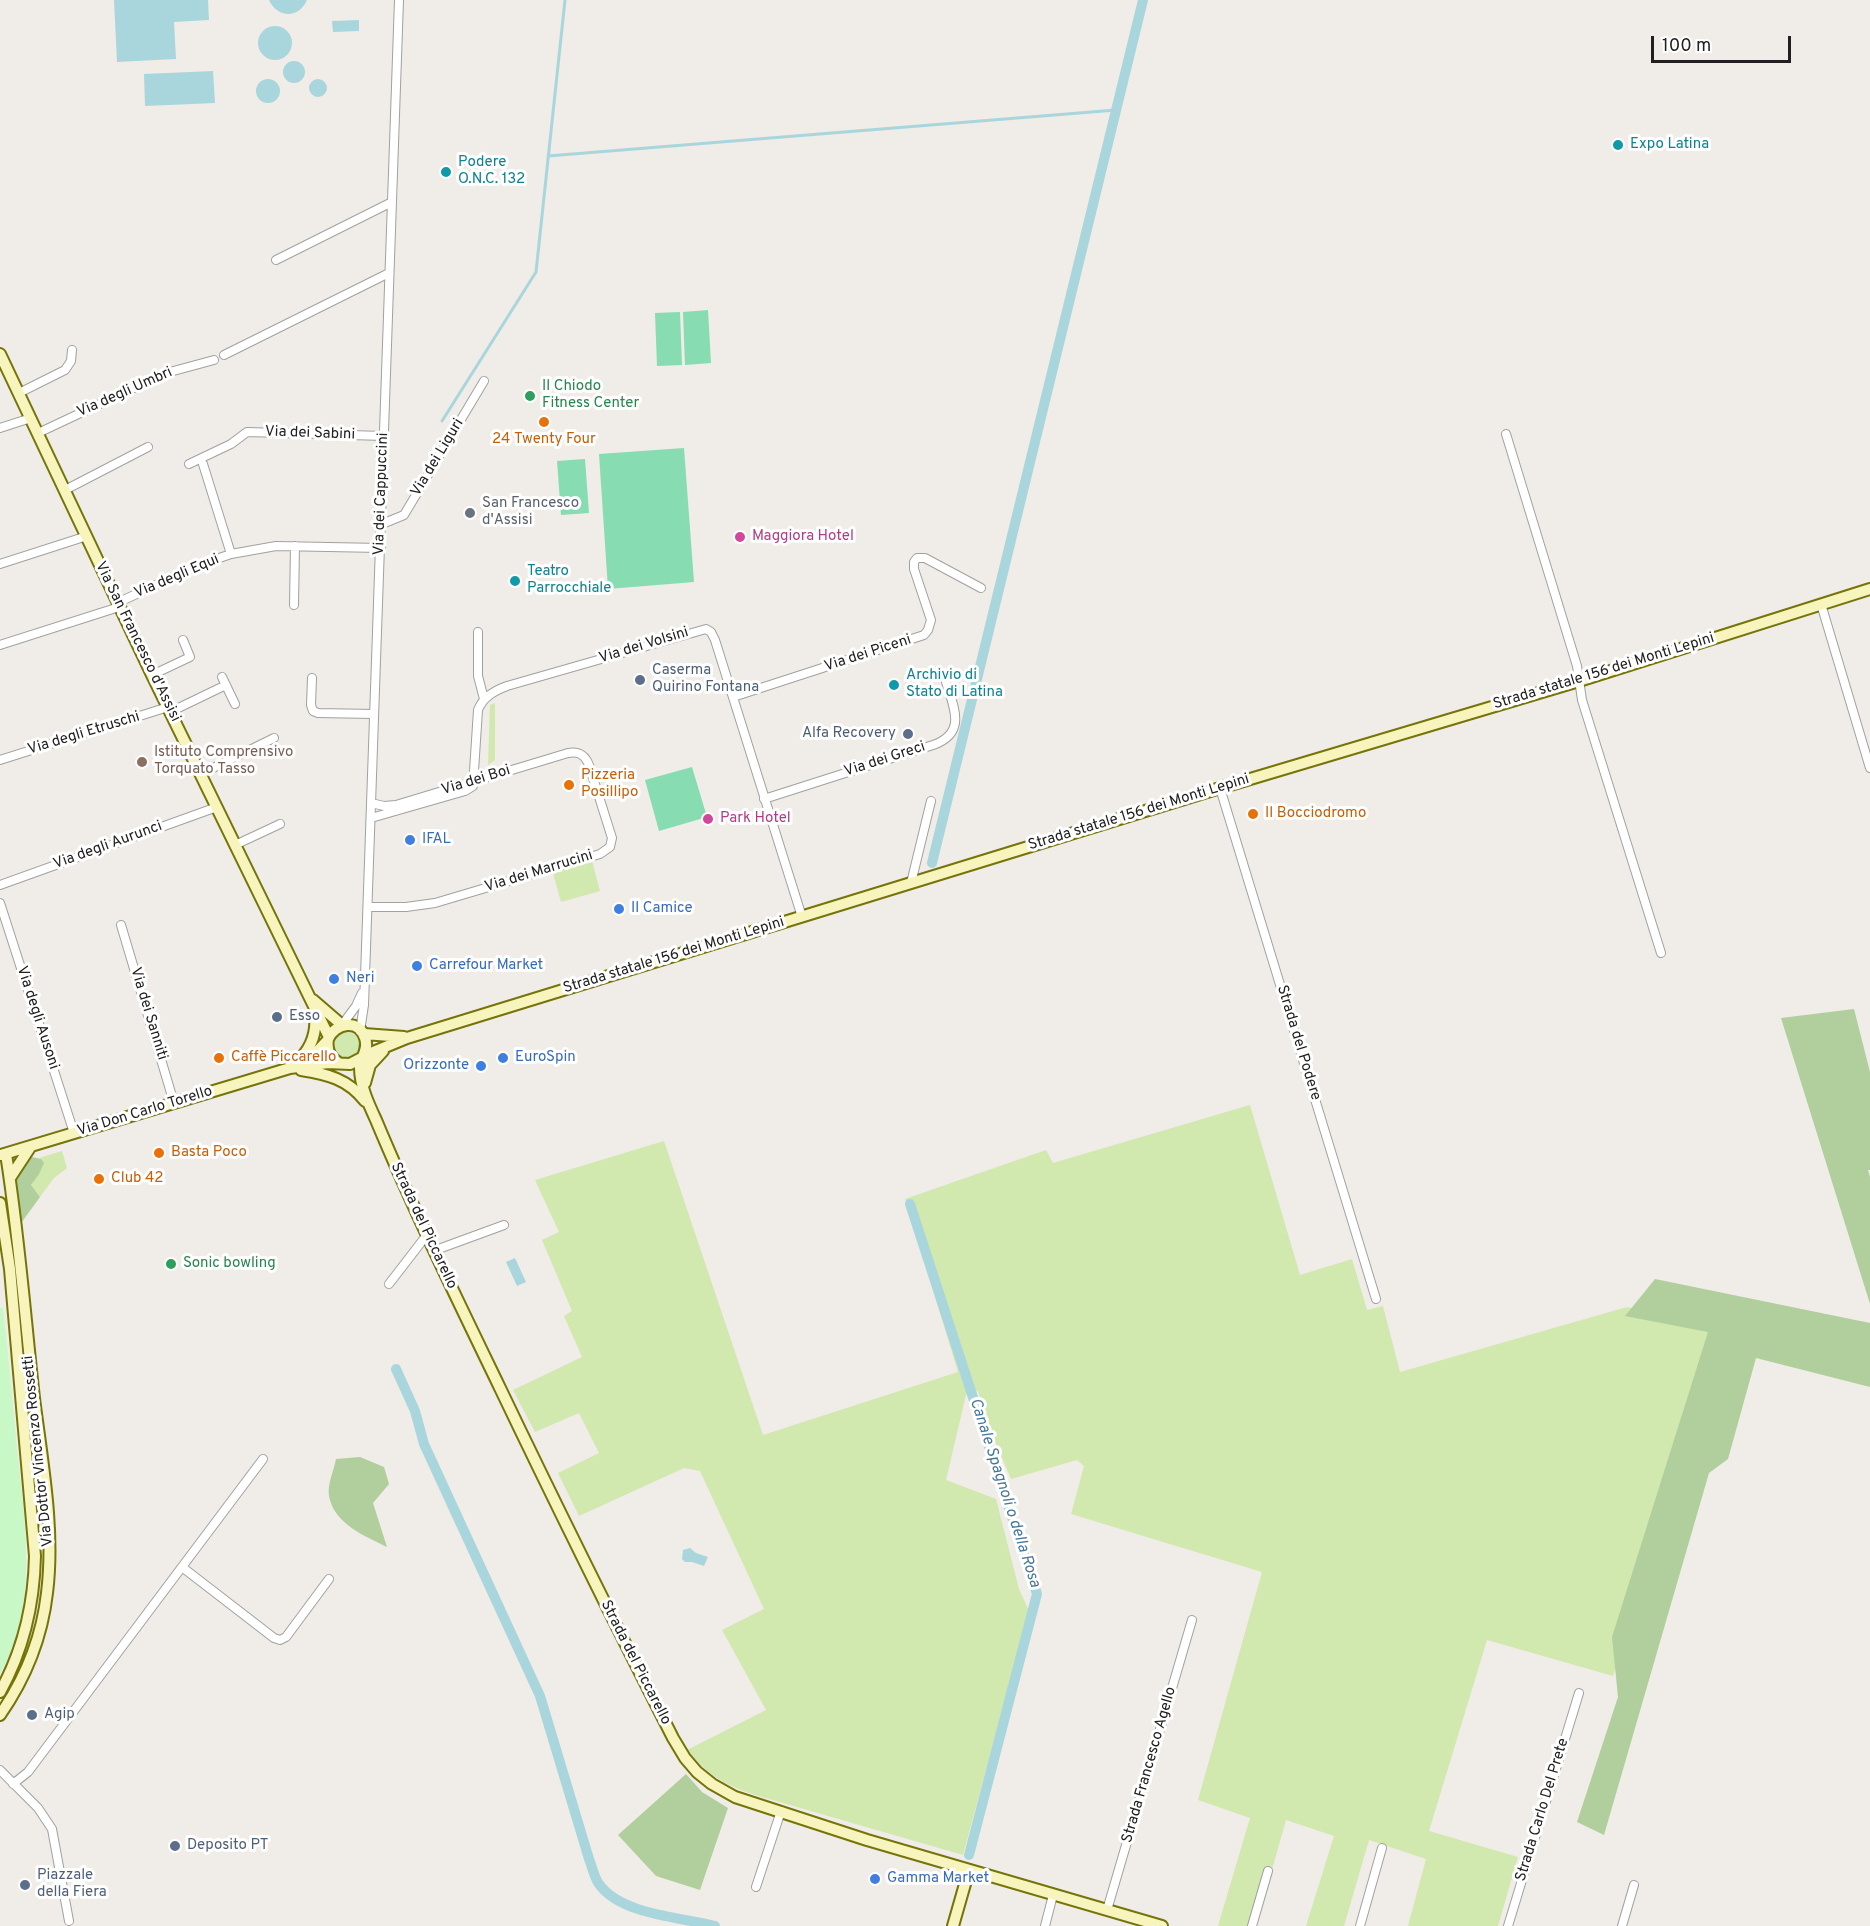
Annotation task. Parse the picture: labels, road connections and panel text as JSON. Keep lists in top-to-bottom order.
{
  "streets": {
    "street": [
      "Via degli Umbri",
      "Via dei Sabini",
      "Via dei Liguri",
      "Via dei Cappuccini",
      "Via degli Equi",
      "Via San Francesco d'Assisi",
      "Via dei Volsini",
      "Via dei Piceni",
      "Strada statale 156 dei Monti Lepini",
      "Via degli Etruschi",
      "Via dei Greci",
      "Via dei Boi",
      "Via degli Aurunci",
      "Via dei Marrucini",
      "Via dei Sanniti",
      "Via degli Ausoni",
      "Strada del Podere",
      "Via Don Carlo Torello",
      "Strada del Piccarello",
      "Via Dottor Vincenzo Rossetti",
      "Strada Francesco Agello",
      "Strada Carlo Del Prete"
    ]
  },
  "crossings": [
    ["Via degli Umbri", "Via San Francesco d'Assisi"],
    ["Via dei Sabini", "Via dei Cappuccini"],
    ["Via dei Liguri", "Via dei Cappuccini"],
    ["Via dei Cappuccini", "Via degli Equi"],
    ["Via dei Cappuccini", "Via San Francesco d'Assisi"],
    ["Via dei Cappuccini", "Strada statale 156 dei Monti Lepini"],
    ["Via dei Cappuccini", "Via dei Boi"],
    ["Via dei Cappuccini", "Via dei Marrucini"],
    ["Via dei Cappuccini", "Via Don Carlo Torello"],
    ["Via dei Cappuccini", "Strada del Piccarello"],
    ["Via degli Equi", "Via San Francesco d'Assisi"],
    ["Via San Francesco d'Assisi", "Strada statale 156 dei Monti Lepini"],
    ["Via San Francesco d'Assisi", "Via degli Etruschi"],
    ["Via San Francesco d'Assisi", "Via degli Aurunci"],
    ["Via San Francesco d'Assisi", "Via Don Carlo Torello"],
    ["Via San Francesco d'Assisi", "Strada del Piccarello"],
    ["Via dei Volsini", "Via dei Piceni"],
    ["Via dei Volsini", "Strada statale 156 dei Monti Lepini"],
    ["Via dei Volsini", "Via dei Greci"],
    ["Strada statale 156 dei Monti Lepini", "Strada del Podere"],
    ["Strada statale 156 dei Monti Lepini", "Via Don Carlo Torello"],
    ["Strada statale 156 dei Monti Lepini", "Strada del Piccarello"],
    ["Via dei Boi", "Via dei Marrucini"],
    ["Via dei Sanniti", "Via Don Carlo Torello"],
    ["Via degli Ausoni", "Via Don Carlo Torello"],
    ["Via Don Carlo Torello", "Strada del Piccarello"],
    ["Via Don Carlo Torello", "Via Dottor Vincenzo Rossetti"],
    ["Strada del Piccarello", "Strada Francesco Agello"]
  ],
  "water": ["Canale Spagnoli o della Rosa"],
  "places": [
    "Expo Latina",
    "Podere O.N.C. 132",
    "Il Chiodo Fitness Center",
    "24 Twenty Four",
    "San Francesco d'Assisi",
    "Maggiora Hotel",
    "Teatro Parrocchiale",
    "Caserma Quirino Fontana",
    "Archivio di Stato di Latina",
    "Alfa Recovery",
    "Istituto Comprensivo Torquato Tasso",
    "Pizzeria Posillipo",
    "Il Bocciodromo",
    "Park Hotel",
    "IFAL",
    "Il Camice",
    "Carrefour Market",
    "Neri",
    "Esso",
    "Caffè Piccarello",
    "EuroSpin",
    "Orizzonte",
    "Basta Poco",
    "Club 42",
    "Sonic bowling",
    "Agip",
    "Deposito PT",
    "Gamma Market",
    "Piazzale della Fiera"
  ],
  "scale_bar": "100 m"
}
